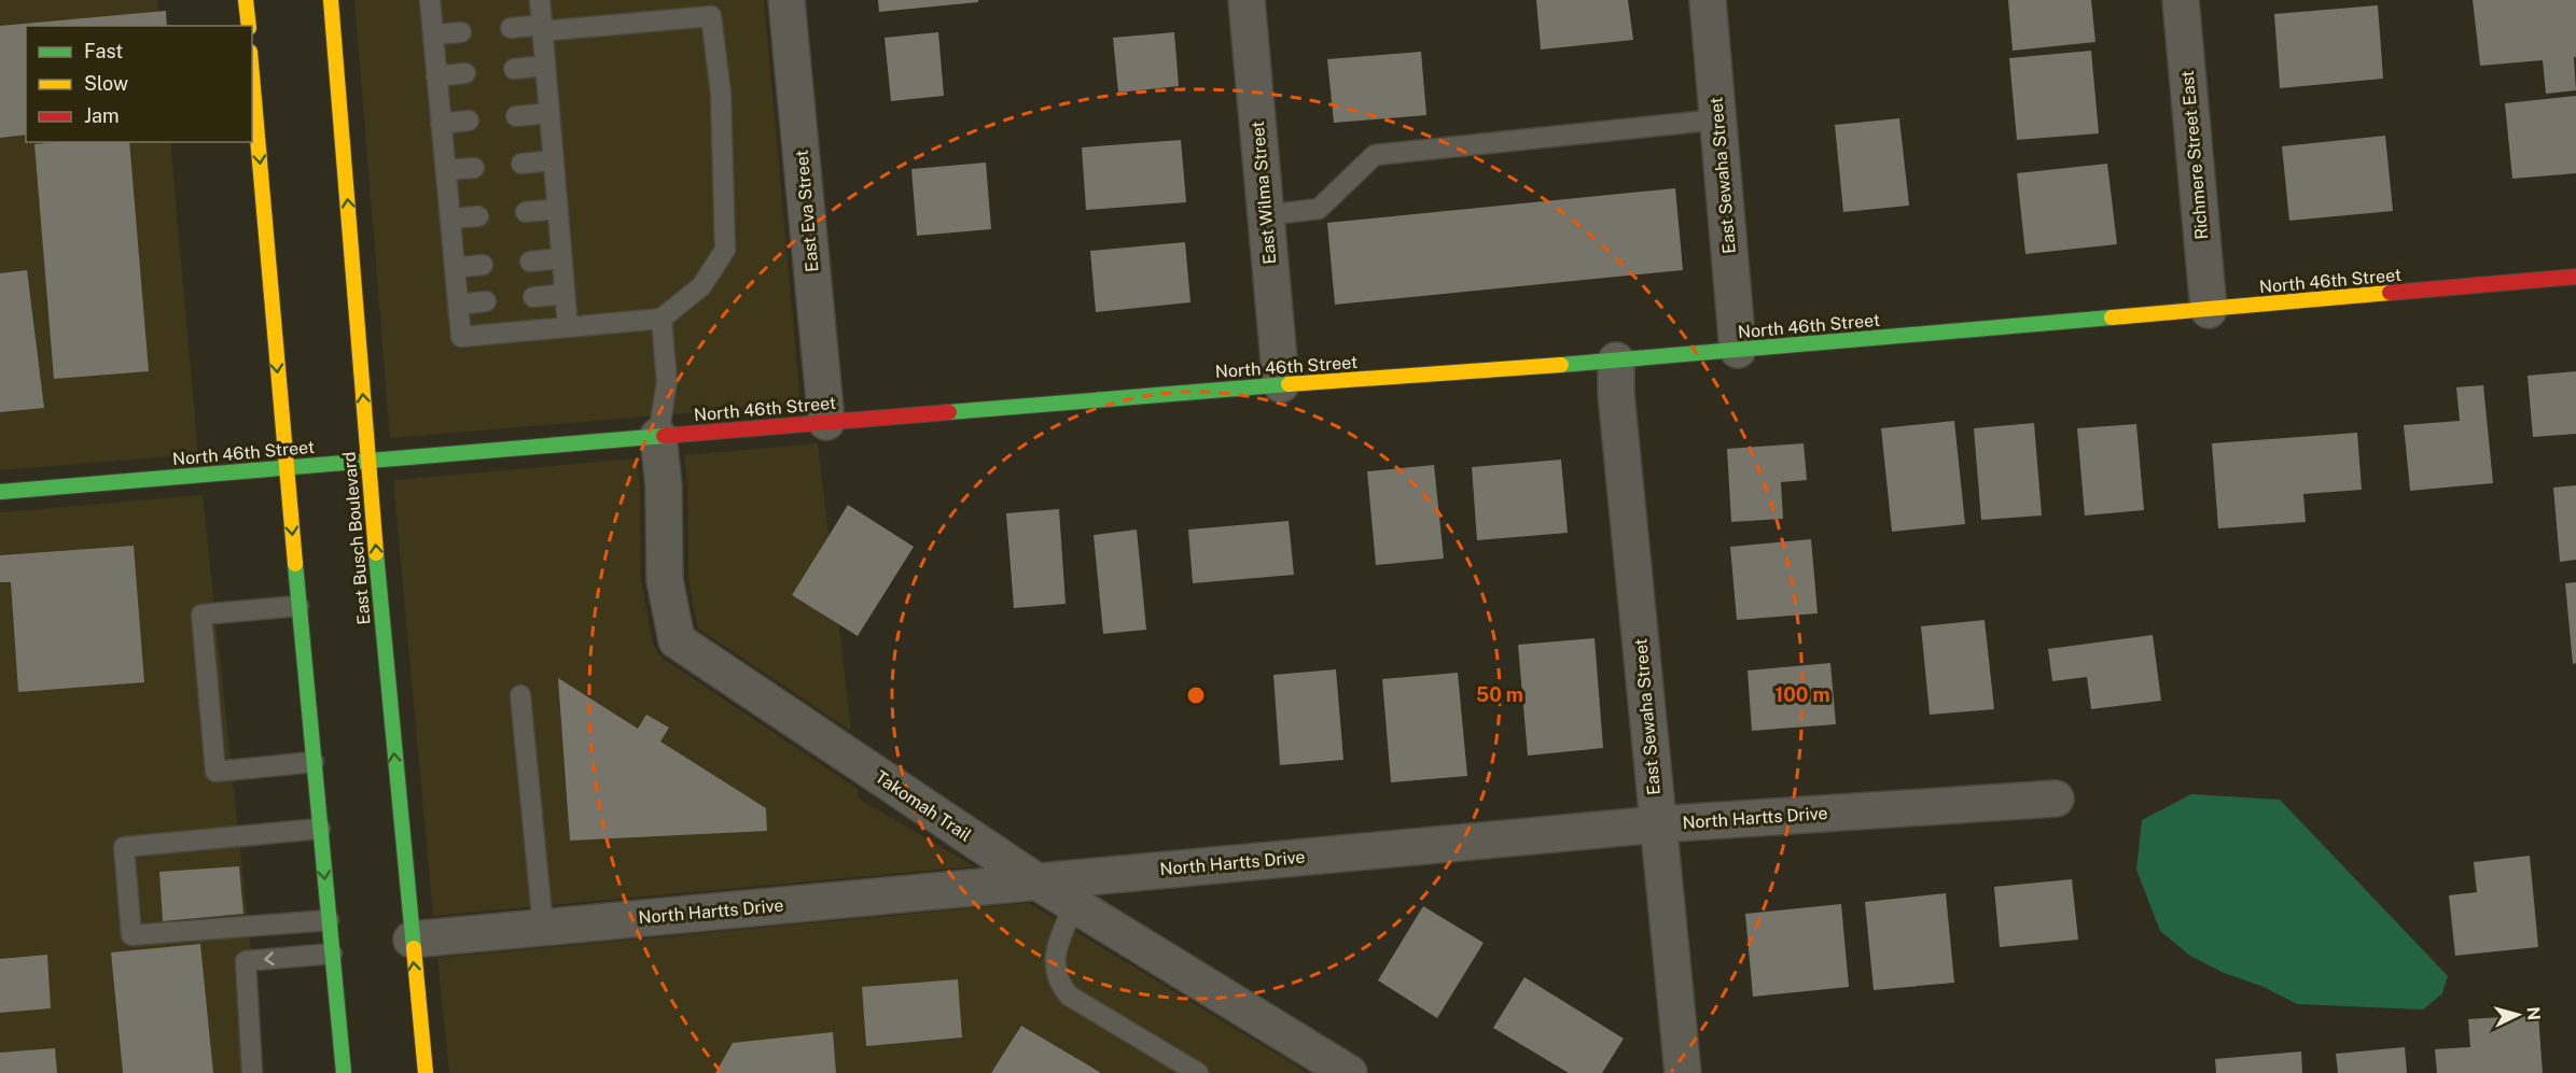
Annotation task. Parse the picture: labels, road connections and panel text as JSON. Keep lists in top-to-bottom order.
{
  "streets": {
    "street": [
      "Richmere Street East",
      "East Sewaha Street",
      "East Wilma Street",
      "East Eva Street",
      "North 46th Street",
      "East Busch Boulevard",
      "Takomah Trail",
      "North Hartts Drive"
    ]
  },
  "crossings": [
    ["Richmere Street East", "North 46th Street"],
    ["East Sewaha Street", "North 46th Street"],
    ["East Sewaha Street", "North Hartts Drive"],
    ["East Wilma Street", "North 46th Street"],
    ["East Eva Street", "North 46th Street"],
    ["North 46th Street", "East Busch Boulevard"],
    ["North 46th Street", "Takomah Trail"],
    ["East Busch Boulevard", "North Hartts Drive"],
    ["Takomah Trail", "North Hartts Drive"]
  ],
  "legend": ["Fast", "Slow", "Jam"],
  "north": "right",
  "rings": ["50 m", "100 m"]
}
